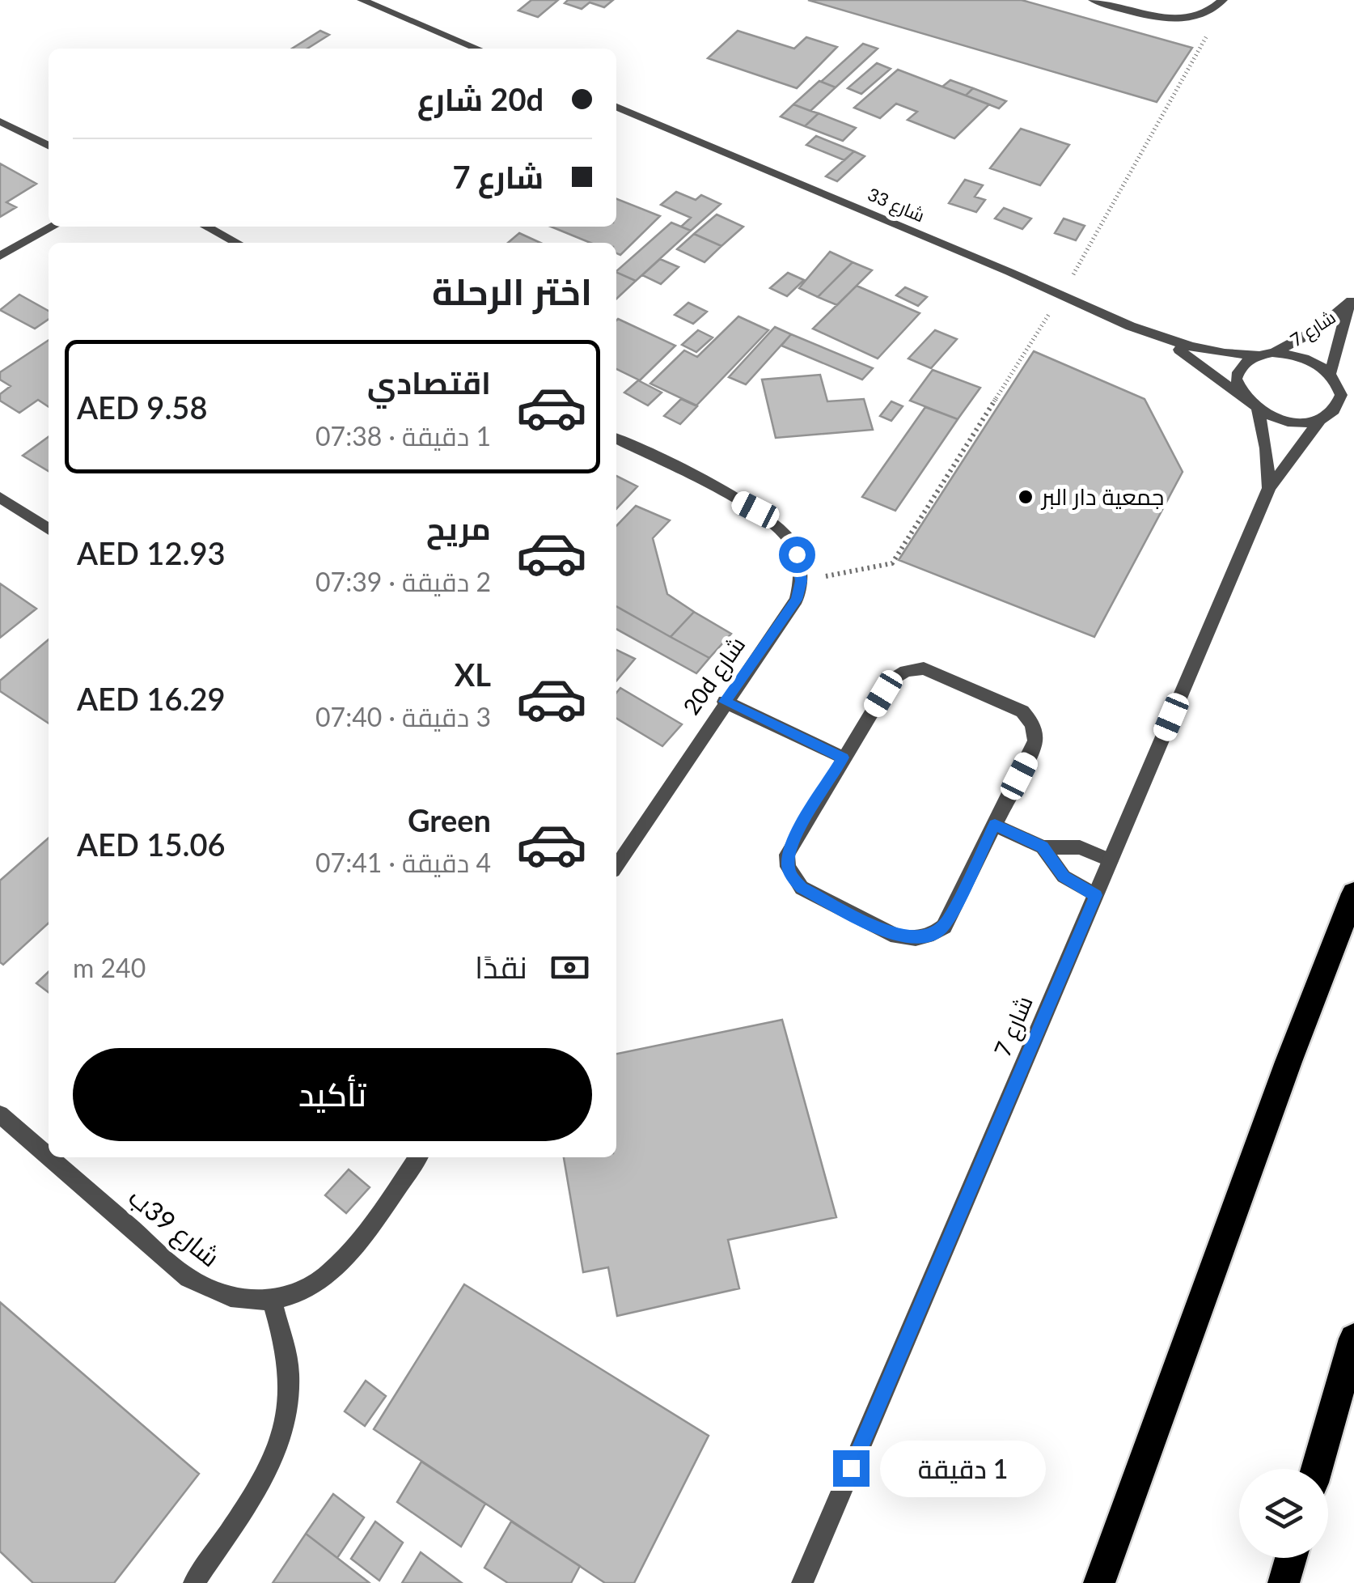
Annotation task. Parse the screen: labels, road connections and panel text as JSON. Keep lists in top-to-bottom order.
{
  "streets": {
    "street": [
      "شارع 33",
      "شارع 7",
      "20d شارع",
      "شارع 39ب"
    ]
  },
  "crossings": [
    ["شارع 33", "شارع 7"]
  ],
  "places": ["جمعية دار البر"],
  "page": {
    "banner": ["20d شارع", "شارع 7"],
    "heading": "اختر الرحلة",
    "list": [
      {
        "name": "اقتصادي",
        "note": "1 دقيقة · 07:38",
        "value": "AED 9.58"
      },
      {
        "name": "مريح",
        "note": "2 دقيقة · 07:39",
        "value": "AED 12.93"
      },
      {
        "name": "XL",
        "note": "3 دقيقة · 07:40",
        "value": "AED 16.29"
      },
      {
        "name": "Green",
        "note": "4 دقيقة · 07:41",
        "value": "AED 15.06"
      }
    ],
    "pay": ["نقدًا", "240 m"],
    "buttons": "تأكيد",
    "bubble": "1 دقيقة"
  }
}
